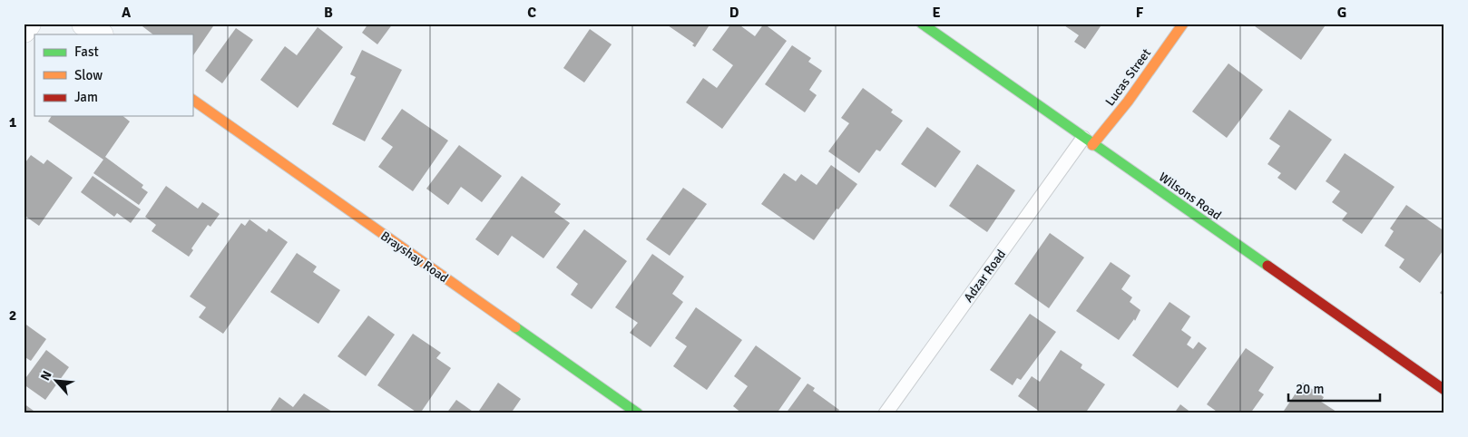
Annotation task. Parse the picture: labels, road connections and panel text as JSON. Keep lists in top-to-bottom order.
{
  "streets": {
    "street": ["Lucas Street", "Wilsons Road", "Brayshay Road"],
    "lane": ["Adzar Road"]
  },
  "crossings": [
    ["Lucas Street", "Wilsons Road"],
    ["Lucas Street", "Adzar Road"],
    ["Wilsons Road", "Adzar Road"]
  ],
  "legend": ["Fast", "Slow", "Jam"],
  "scale_bar": "20 m",
  "north": "top left",
  "grid": {
    "columns": [
      "A",
      "B",
      "C",
      "D",
      "E",
      "F",
      "G"
    ],
    "rows": ["1", "2"]
  }
}
